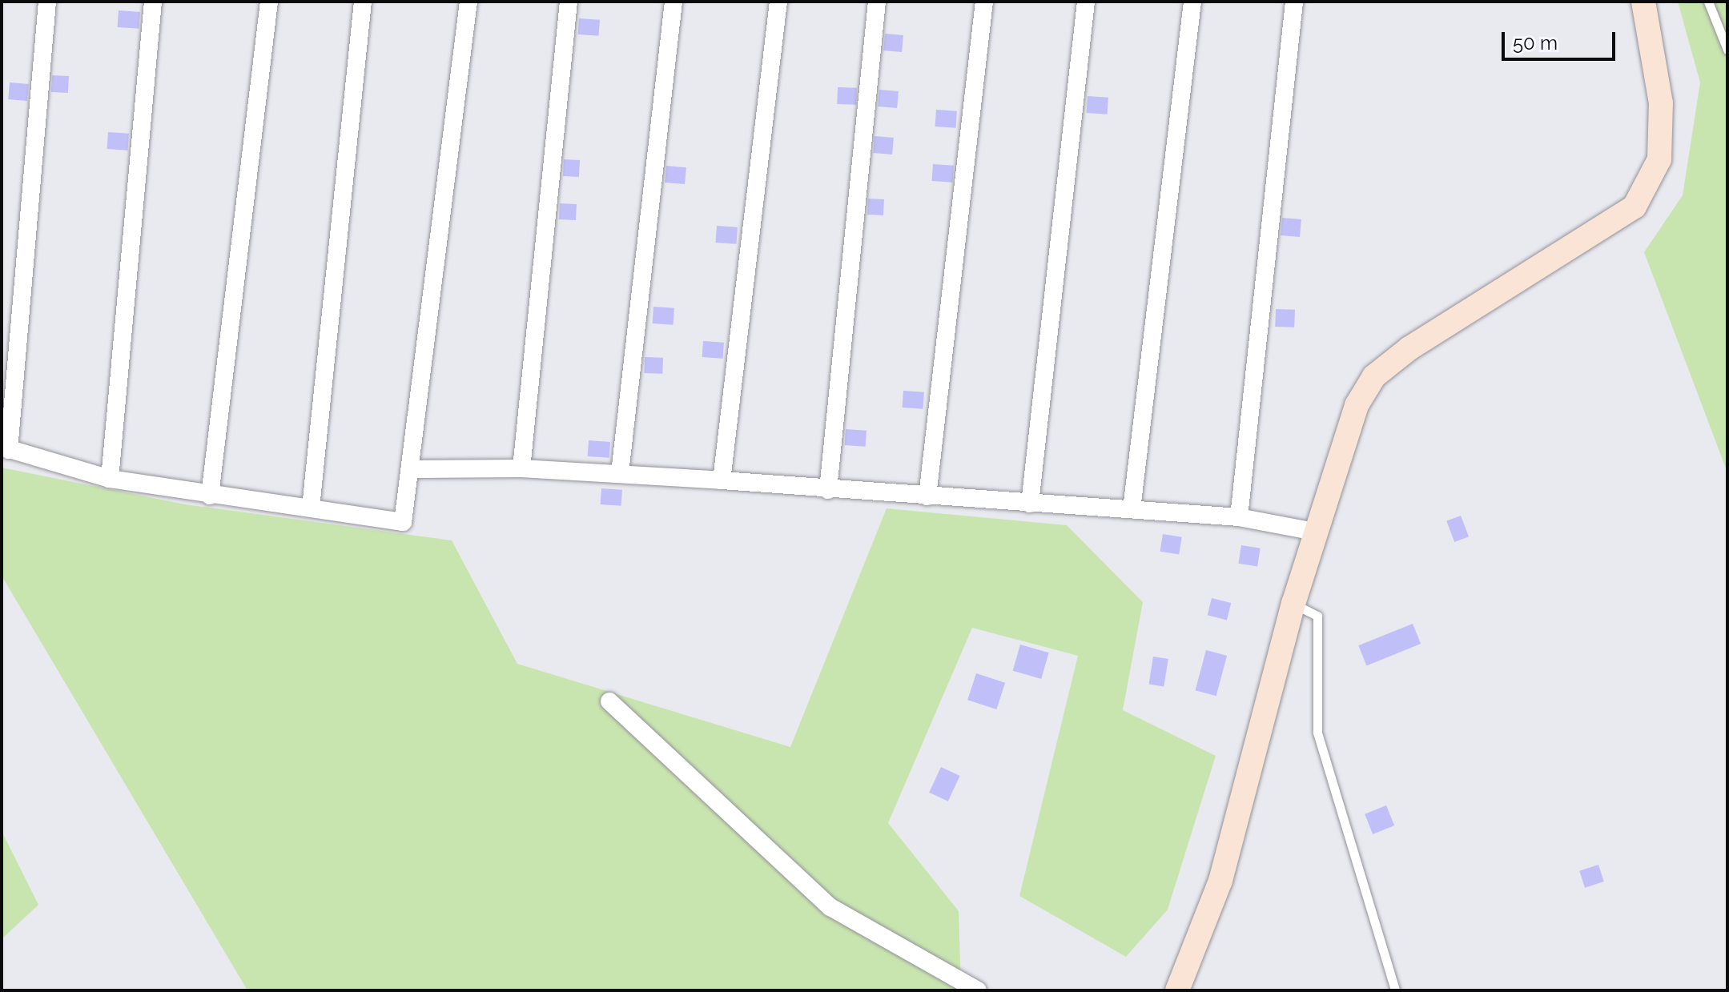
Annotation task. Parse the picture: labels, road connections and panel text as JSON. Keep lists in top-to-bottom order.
{
  "scale_bar": "50 m"
}
